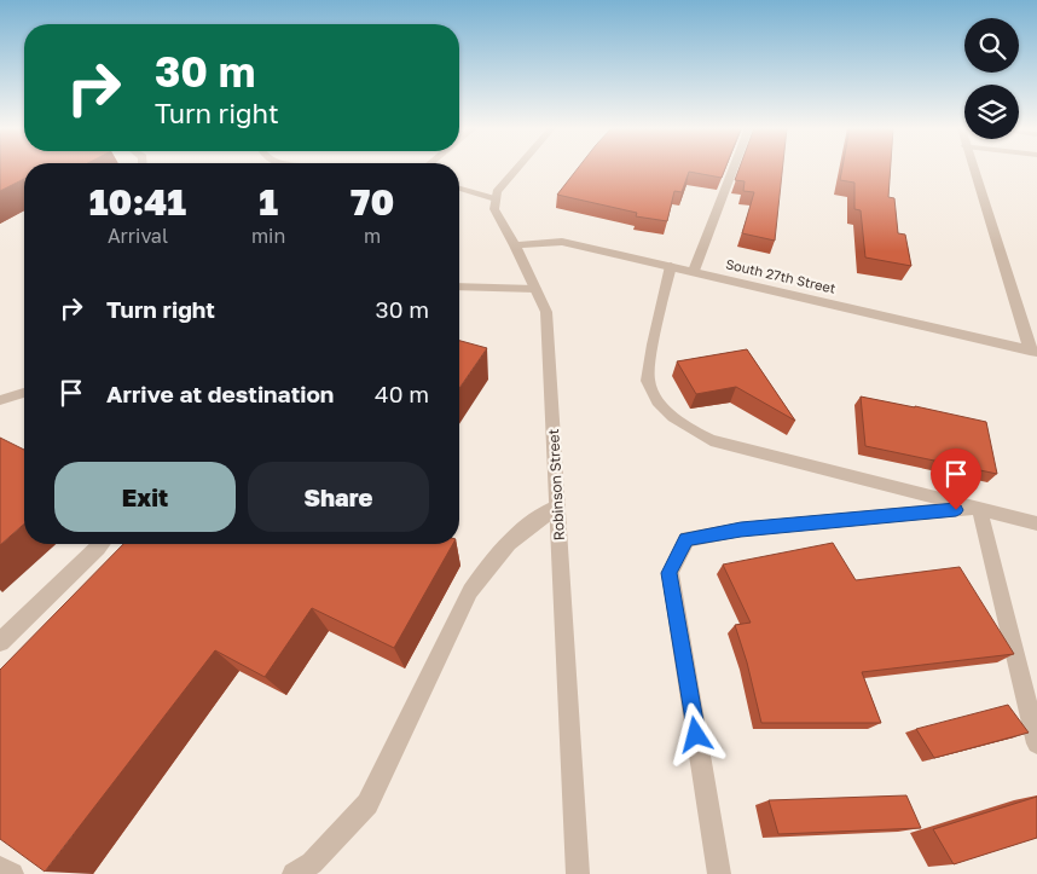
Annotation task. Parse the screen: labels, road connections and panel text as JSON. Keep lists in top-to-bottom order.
{
  "streets": {
    "street": ["South 27th Street", "Robinson Street"]
  },
  "crossings": [
    ["South 27th Street", "Robinson Street"]
  ],
  "page": {
    "turn": ["30 m", "Turn right"],
    "eta": [
      "10:41",
      "Arrival",
      "1",
      "min",
      "70",
      "m"
    ],
    "list": [
      {
        "name": "Turn right",
        "value": "30 m"
      },
      {
        "name": "Arrive at destination",
        "value": "40 m"
      }
    ],
    "buttons": ["Exit", "Share"]
  }
}
